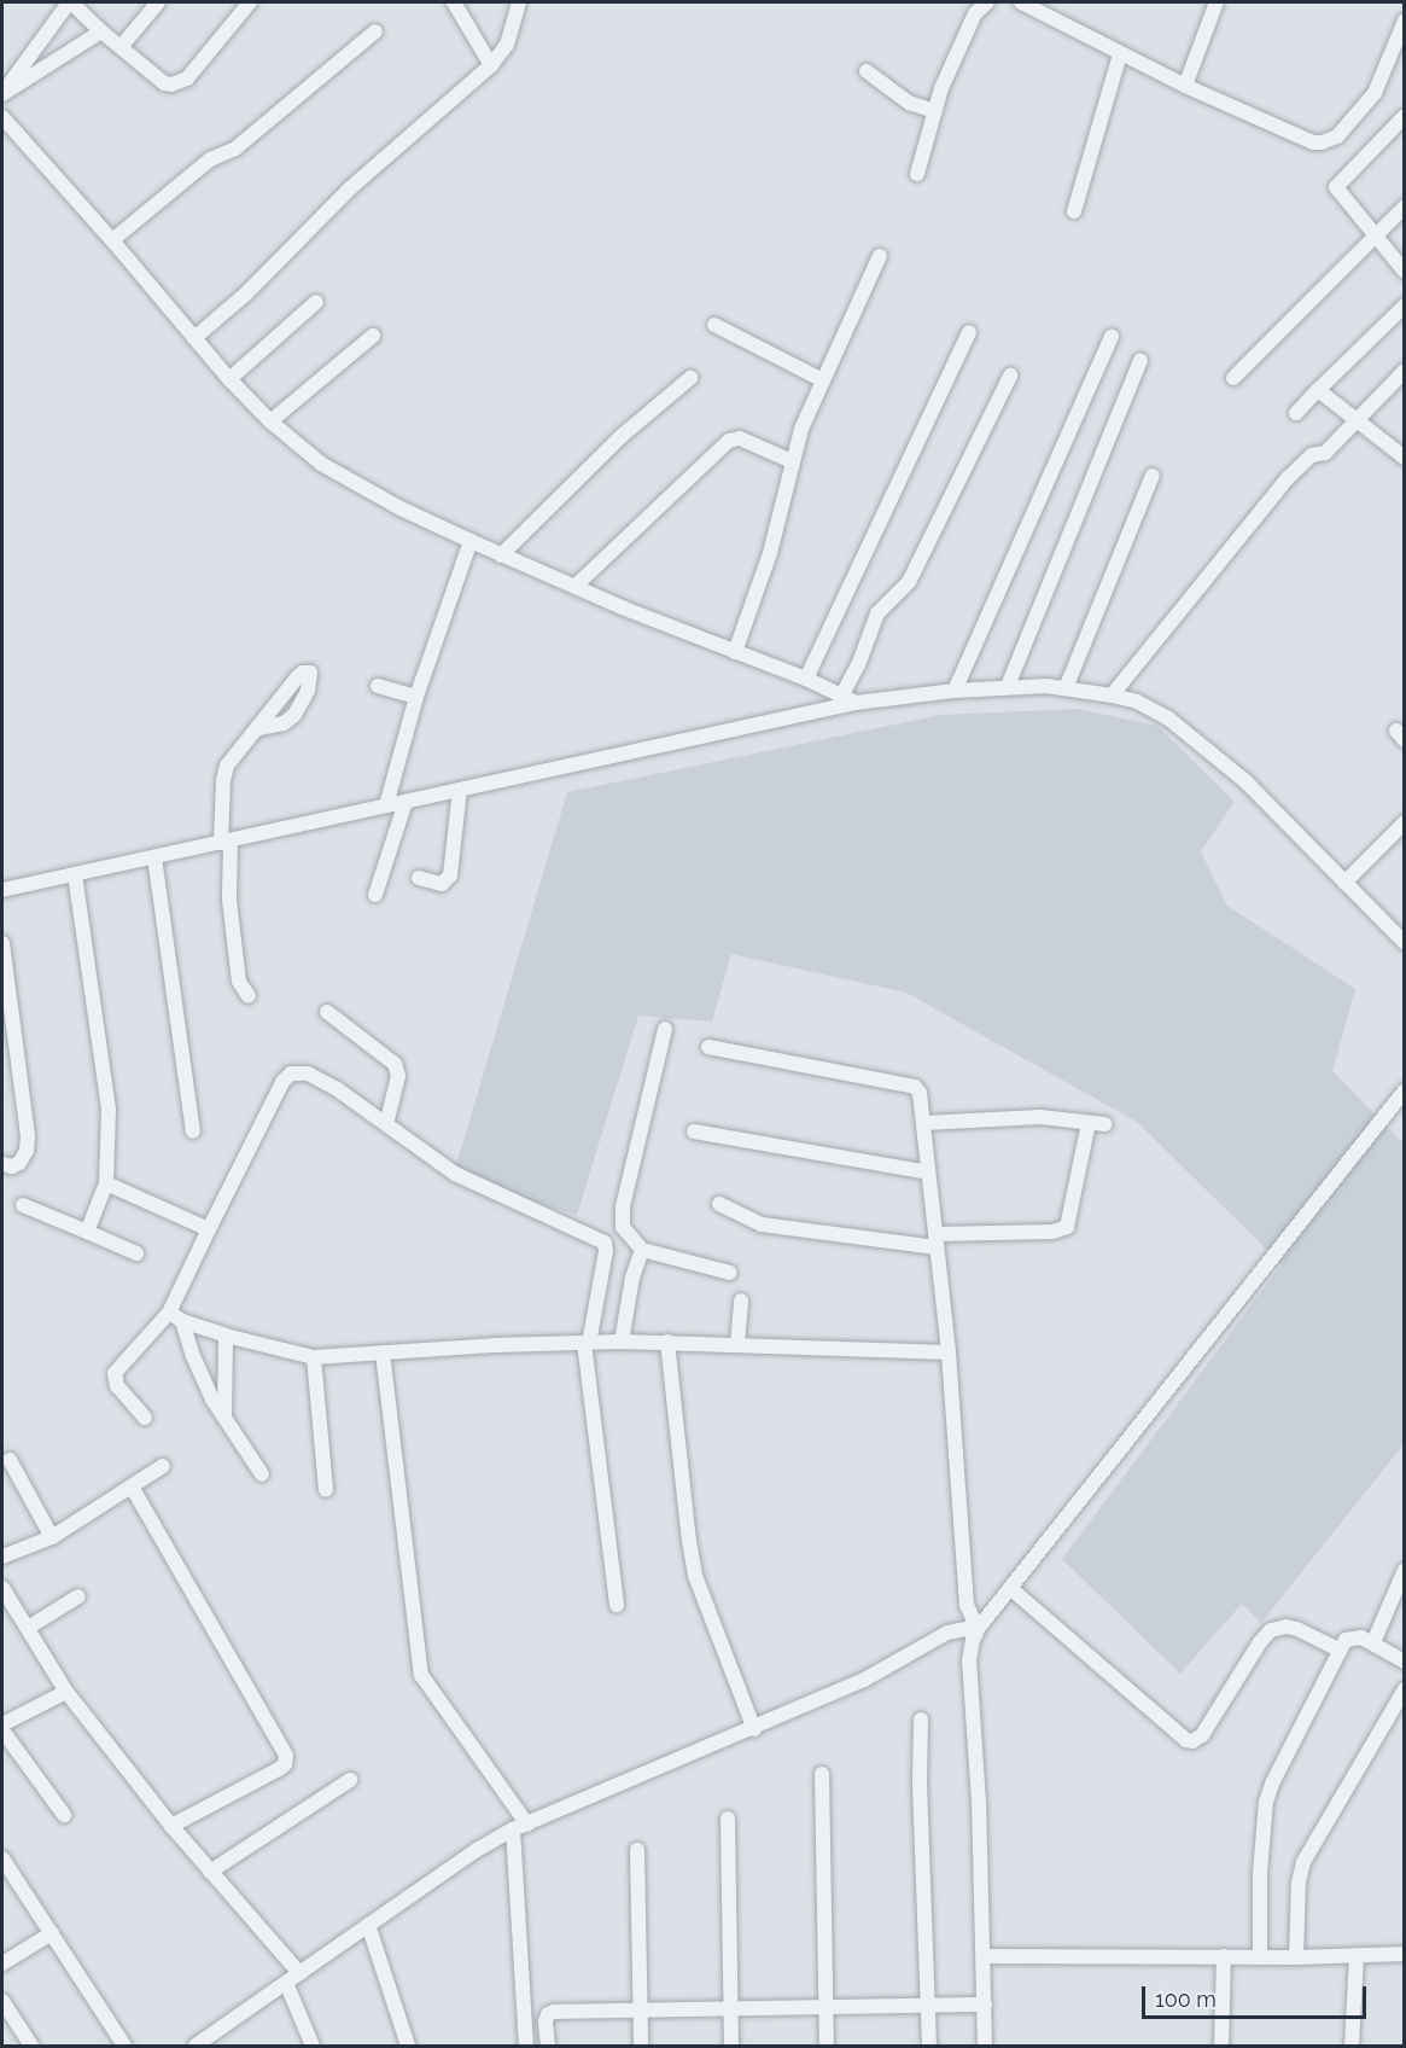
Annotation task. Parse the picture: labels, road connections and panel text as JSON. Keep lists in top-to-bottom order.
{
  "scale_bar": "100 m"
}
